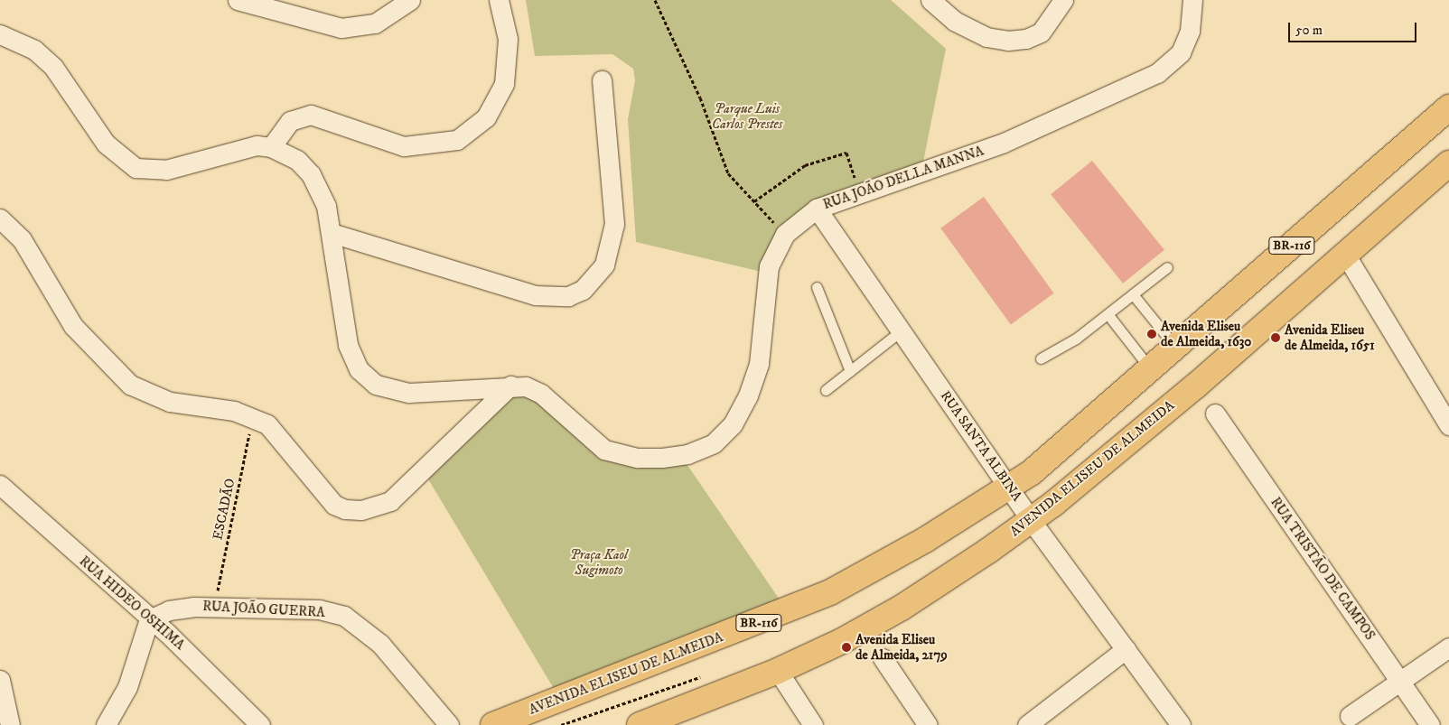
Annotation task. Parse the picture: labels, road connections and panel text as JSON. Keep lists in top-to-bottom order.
{
  "streets": {
    "main road": ["BR-116", "AVENIDA ELISEU DE ALMEIDA"],
    "street": [
      "RUA JOÃO DELLA MANNA",
      "RUA SANTA ALBINA",
      "RUA TRISTÃO DE CAMPOS",
      "RUA HIDEO OSHIMA",
      "RUA JOÃO GUERRA"
    ],
    "path": ["ESCADÃO"]
  },
  "crossings": [
    ["RUA JOÃO DELLA MANNA", "RUA SANTA ALBINA"],
    ["RUA SANTA ALBINA", "AVENIDA ELISEU DE ALMEIDA"],
    ["ESCADÃO", "RUA JOÃO GUERRA"],
    ["RUA HIDEO OSHIMA", "RUA JOÃO GUERRA"]
  ],
  "parks": ["Parque Luis Carlos Prestes", "Praça Kaol Sugimoto"],
  "places": ["Avenida Eliseu de Almeida, 1630", "Avenida Eliseu de Almeida, 1651", "Avenida Eliseu de Almeida, 2179"],
  "scale_bar": "50 m"
}
